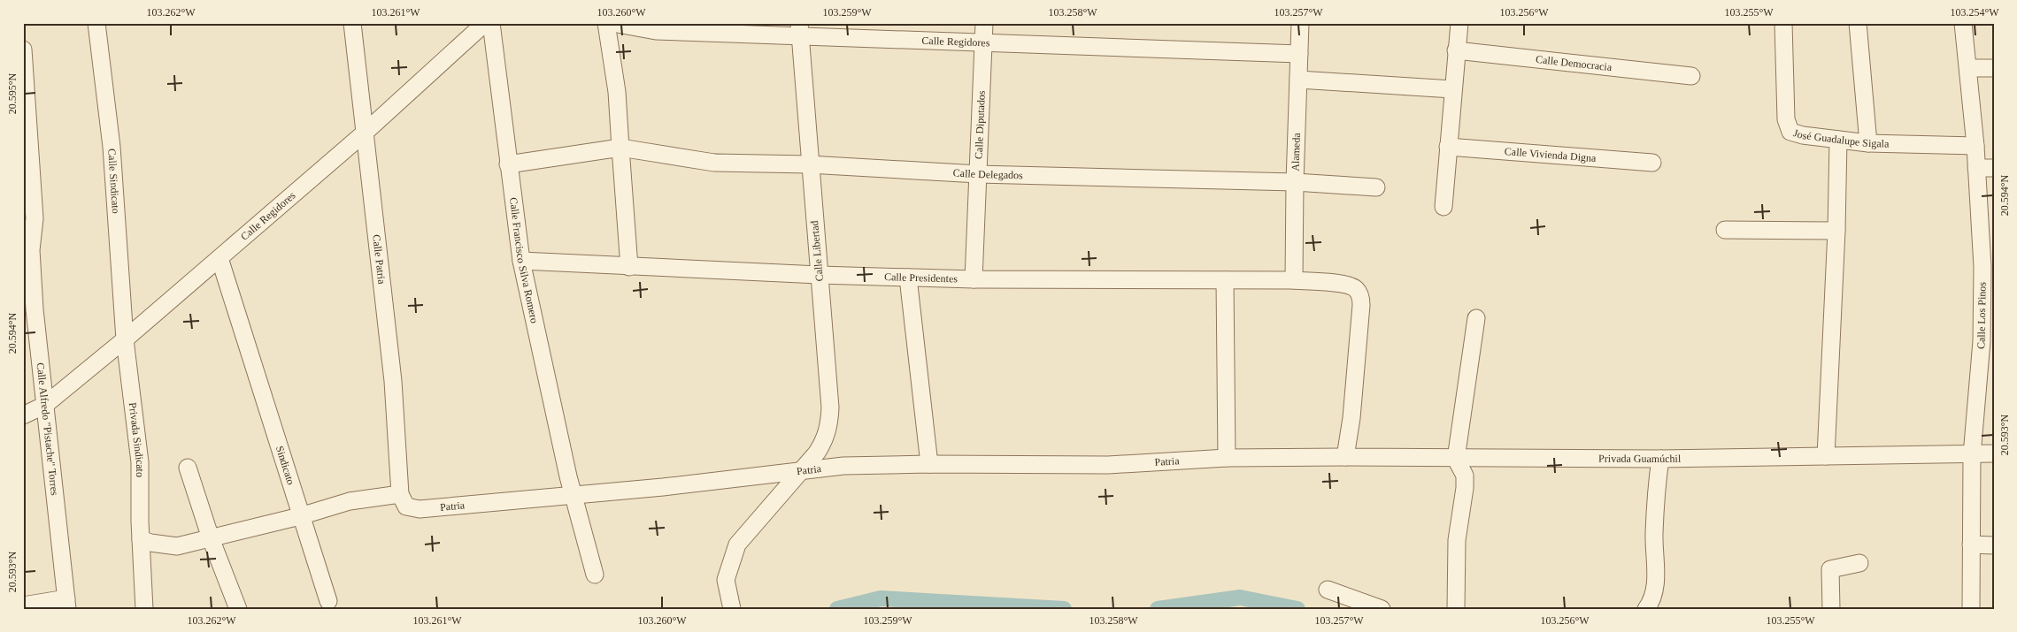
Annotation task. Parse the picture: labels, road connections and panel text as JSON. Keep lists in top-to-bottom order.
{
  "streets": {
    "street": [
      "Calle Regidores",
      "Calle Democracia",
      "Calle Diputados",
      "José Guadalupe Sigala",
      "Alameda",
      "Calle Vivienda Digna",
      "Calle Delegados",
      "Calle Sindicato",
      "Calle Libertad",
      "Calle Patria",
      "Calle Francisco Silva Romero",
      "Calle Presidentes",
      "Calle Los Pinos",
      "Calle Alfredo \"Pistache\" Torres",
      "Privada Sindicato",
      "Privada Guamúchil",
      "Patria",
      "Sindicato"
    ]
  },
  "crossings": [
    ["Calle Regidores", "Calle Diputados"],
    ["Calle Regidores", "Alameda"],
    ["Calle Regidores", "Calle Sindicato"],
    ["Calle Regidores", "Calle Libertad"],
    ["Calle Regidores", "Calle Patria"],
    ["Calle Regidores", "Calle Alfredo \"Pistache\" Torres"],
    ["Calle Regidores", "Privada Sindicato"],
    ["Calle Regidores", "Sindicato"],
    ["Calle Diputados", "Calle Delegados"],
    ["Calle Diputados", "Calle Presidentes"],
    ["José Guadalupe Sigala", "Calle Los Pinos"],
    ["Alameda", "Calle Delegados"],
    ["Alameda", "Calle Presidentes"],
    ["Calle Delegados", "Calle Libertad"],
    ["Calle Delegados", "Calle Francisco Silva Romero"],
    ["Calle Sindicato", "Privada Sindicato"],
    ["Calle Libertad", "Calle Presidentes"],
    ["Calle Libertad", "Patria"],
    ["Calle Patria", "Patria"],
    ["Calle Francisco Silva Romero", "Calle Presidentes"],
    ["Calle Francisco Silva Romero", "Patria"],
    ["Calle Presidentes", "Privada Guamúchil"],
    ["Calle Presidentes", "Patria"],
    ["Calle Los Pinos", "Privada Guamúchil"],
    ["Privada Guamúchil", "Patria"]
  ],
  "coordinates": [
    "103.262°W",
    "103.261°W",
    "103.260°W",
    "103.259°W",
    "103.258°W",
    "103.257°W",
    "103.256°W",
    "103.255°W",
    "103.254°W",
    "20.595°N",
    "20.594°N",
    "20.593°N"
  ]
}
